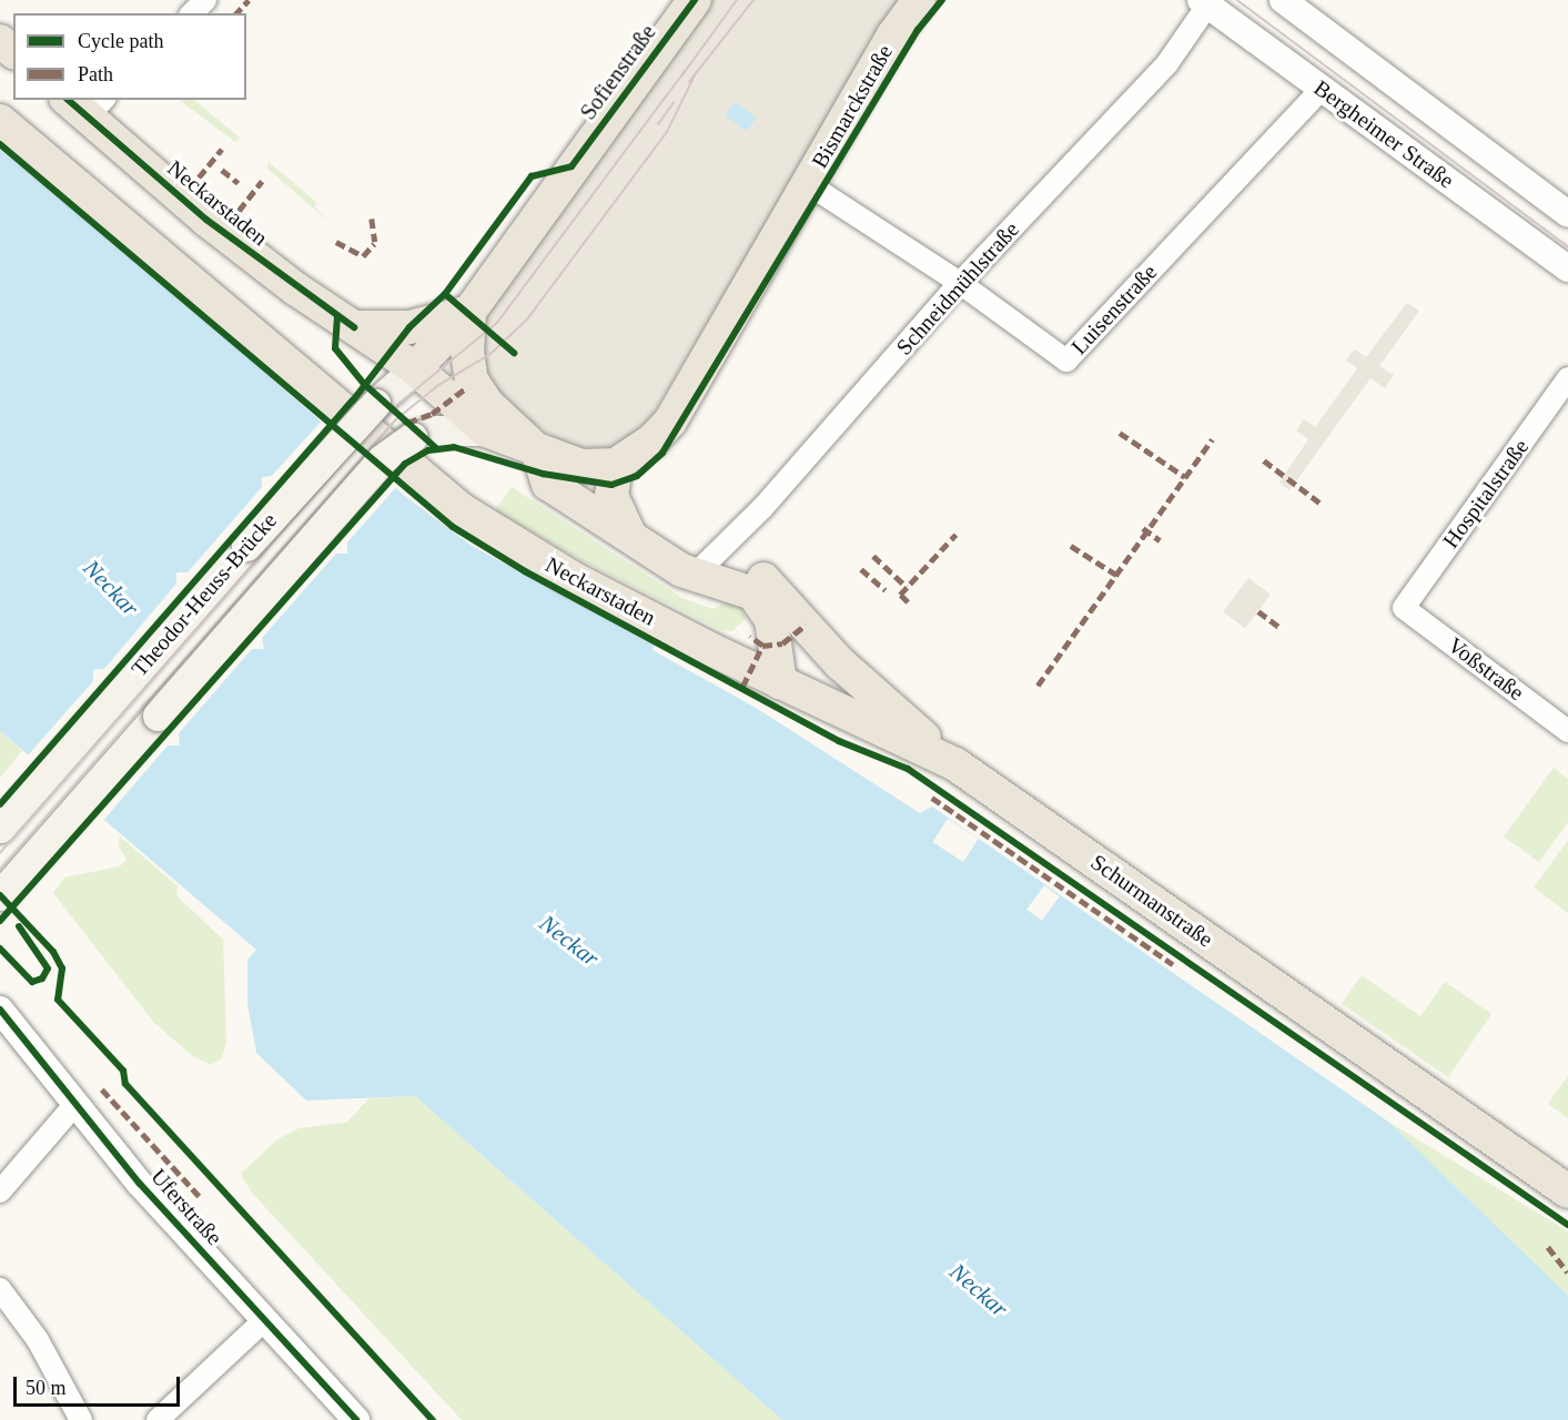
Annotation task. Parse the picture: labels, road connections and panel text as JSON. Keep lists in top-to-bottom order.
{
  "streets": {
    "main road": [
      "Sofienstraße",
      "Bismarckstraße",
      "Neckarstaden",
      "Theodor-Heuss-Brücke",
      "Schurmanstraße"
    ],
    "street": [
      "Bergheimer Straße",
      "Schneidmühlstraße",
      "Luisenstraße",
      "Hospitalstraße",
      "Voßstraße",
      "Uferstraße"
    ]
  },
  "crossings": [
    ["Sofienstraße", "Neckarstaden"],
    ["Sofienstraße", "Theodor-Heuss-Brücke"],
    ["Bismarckstraße", "Luisenstraße"],
    ["Bergheimer Straße", "Schneidmühlstraße"],
    ["Bergheimer Straße", "Luisenstraße"],
    ["Neckarstaden", "Theodor-Heuss-Brücke"],
    ["Neckarstaden", "Schurmanstraße"],
    ["Schneidmühlstraße", "Luisenstraße"],
    ["Hospitalstraße", "Voßstraße"]
  ],
  "water": ["Neckar"],
  "legend": ["Cycle path", "Path"],
  "scale_bar": "50 m"
}
